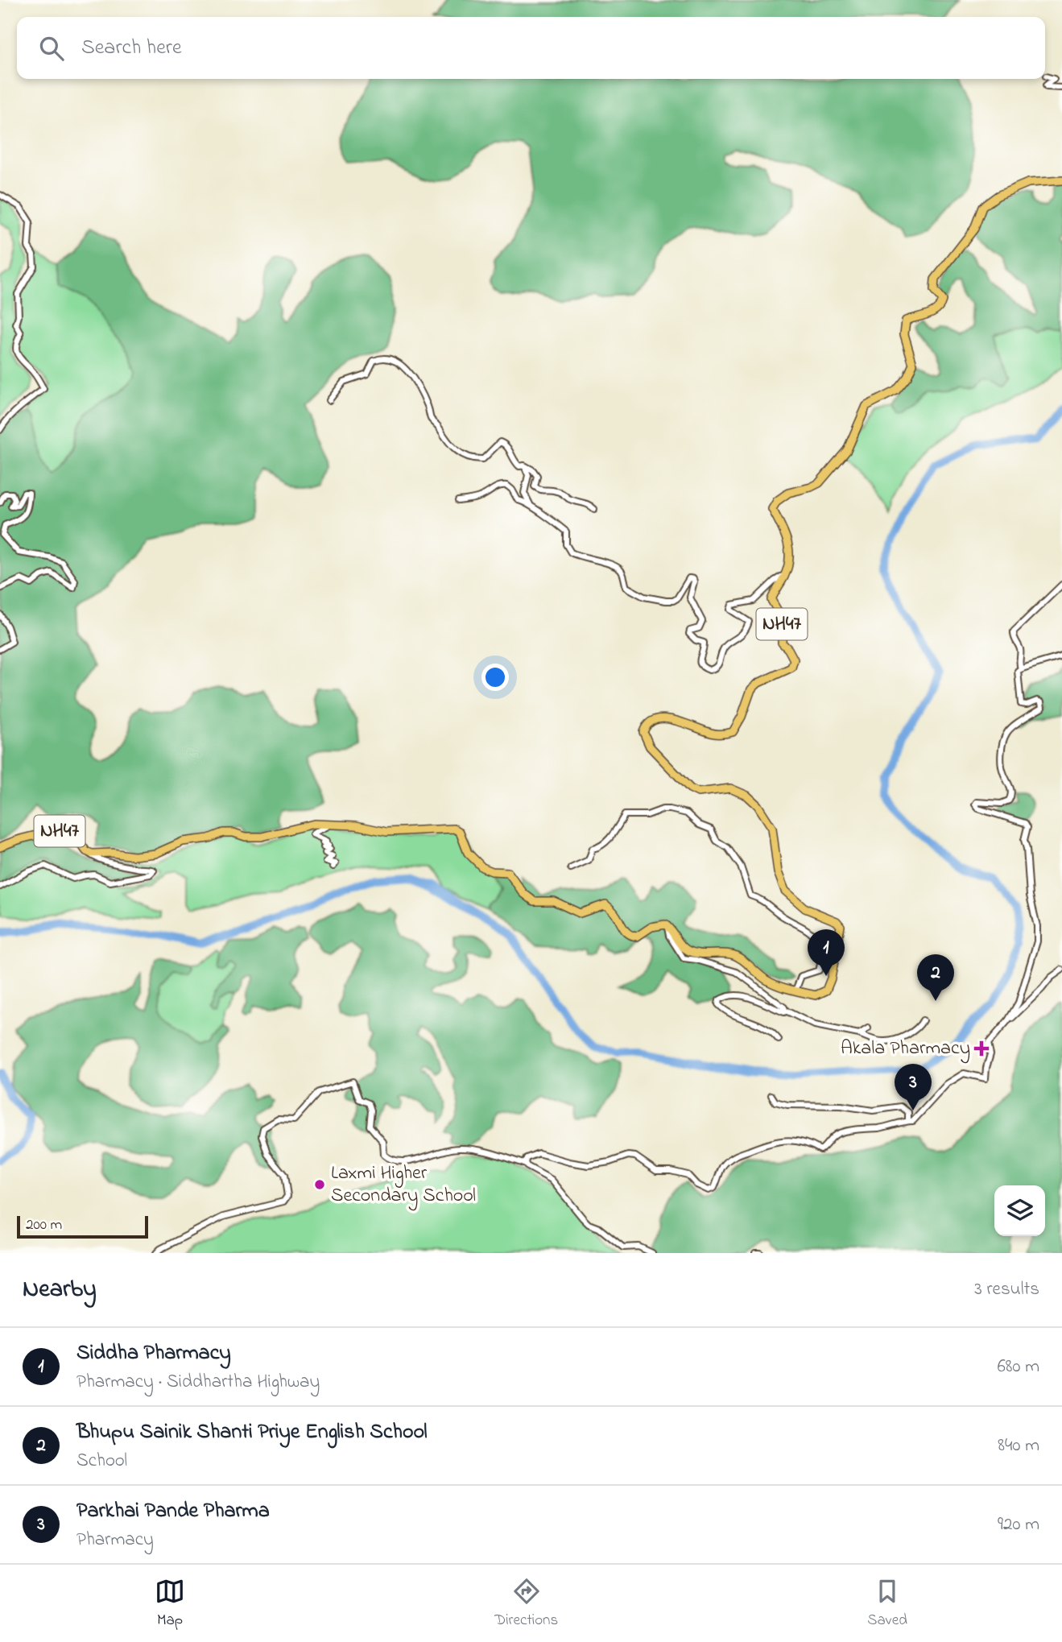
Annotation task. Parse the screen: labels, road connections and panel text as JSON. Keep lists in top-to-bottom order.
{
  "streets": {
    "highway": ["NH47"]
  },
  "places": {
    "health": ["Akala Pharmacy"],
    "other": ["Laxmi Higher Secondary School"]
  },
  "scale_bar": "200 m",
  "page": {
    "search": "Search here",
    "pins": ["1", "2", "3"],
    "scale": "200 m",
    "heading": ["Nearby", "3 results"],
    "list": [
      {
        "mark": "1",
        "name": "Siddha Pharmacy",
        "note": "Pharmacy · Siddhartha Highway",
        "value": "680 m"
      },
      {
        "mark": "2",
        "name": "Bhupu Sainik Shanti Priye English School",
        "note": "School",
        "value": "840 m"
      },
      {
        "mark": "3",
        "name": "Parkhai Pande Pharma",
        "note": "Pharmacy",
        "value": "920 m"
      }
    ],
    "nav": ["Map", "Directions", "Saved"]
  }
}
